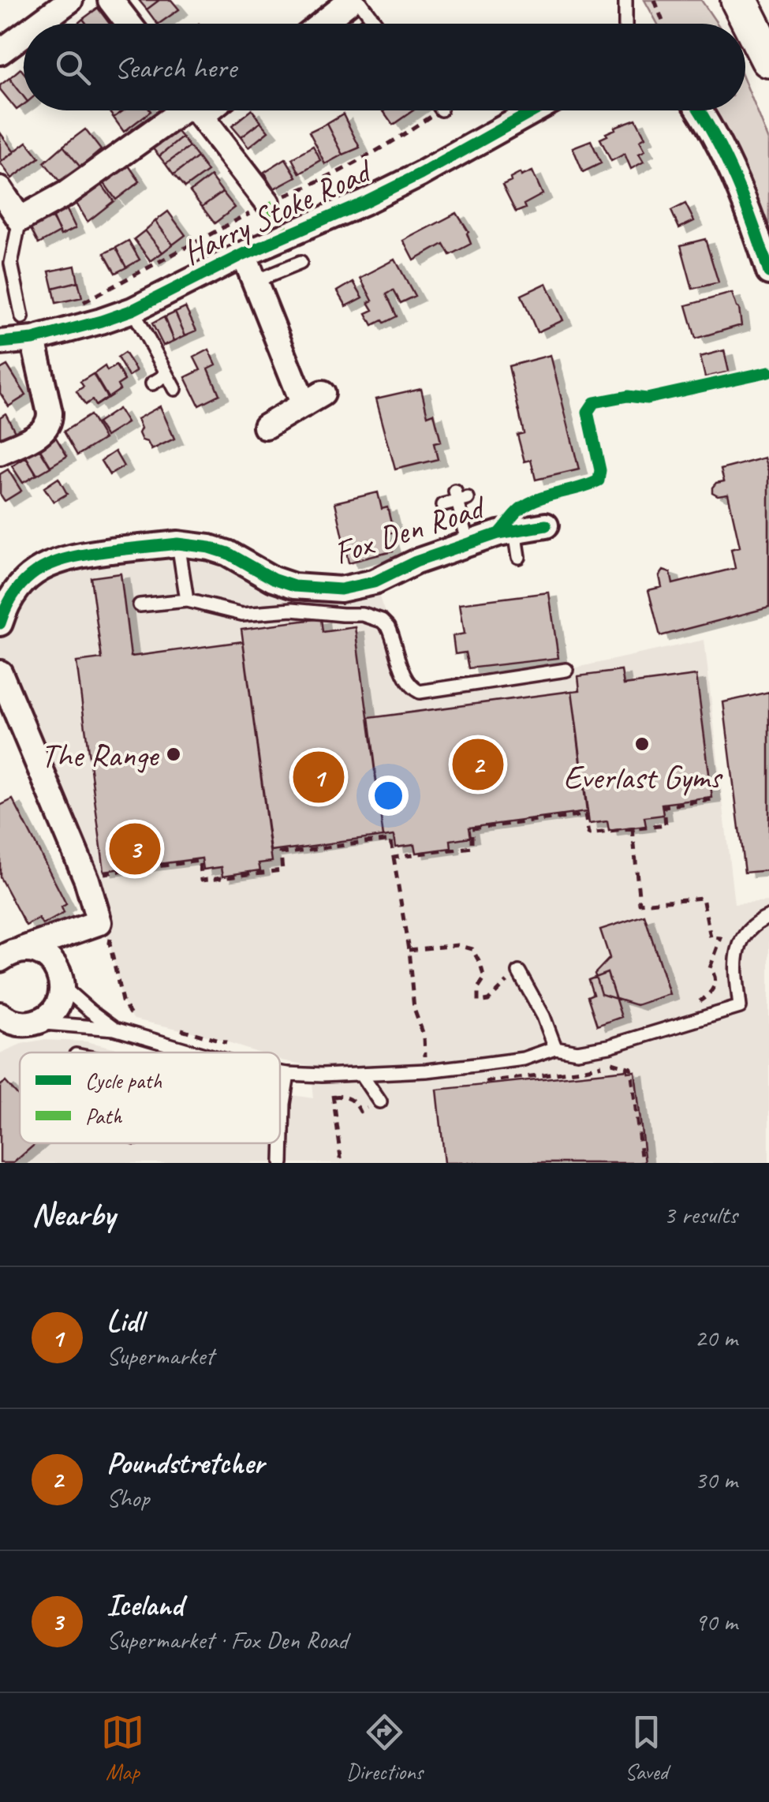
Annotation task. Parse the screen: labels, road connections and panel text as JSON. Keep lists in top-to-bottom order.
{
  "streets": {
    "street": ["Harry Stoke Road", "Fox Den Road"]
  },
  "places": ["Everlast Gyms", "The Range"],
  "legend": ["Cycle path", "Path"],
  "page": {
    "search": "Search here",
    "pins": ["2", "1", "3"],
    "heading": ["Nearby", "3 results"],
    "list": [
      {
        "mark": "1",
        "name": "Lidl",
        "note": "Supermarket",
        "value": "20 m"
      },
      {
        "mark": "2",
        "name": "Poundstretcher",
        "note": "Shop",
        "value": "30 m"
      },
      {
        "mark": "3",
        "name": "Iceland",
        "note": "Supermarket · Fox Den Road",
        "value": "90 m"
      }
    ],
    "nav": ["Map", "Directions", "Saved"]
  }
}
